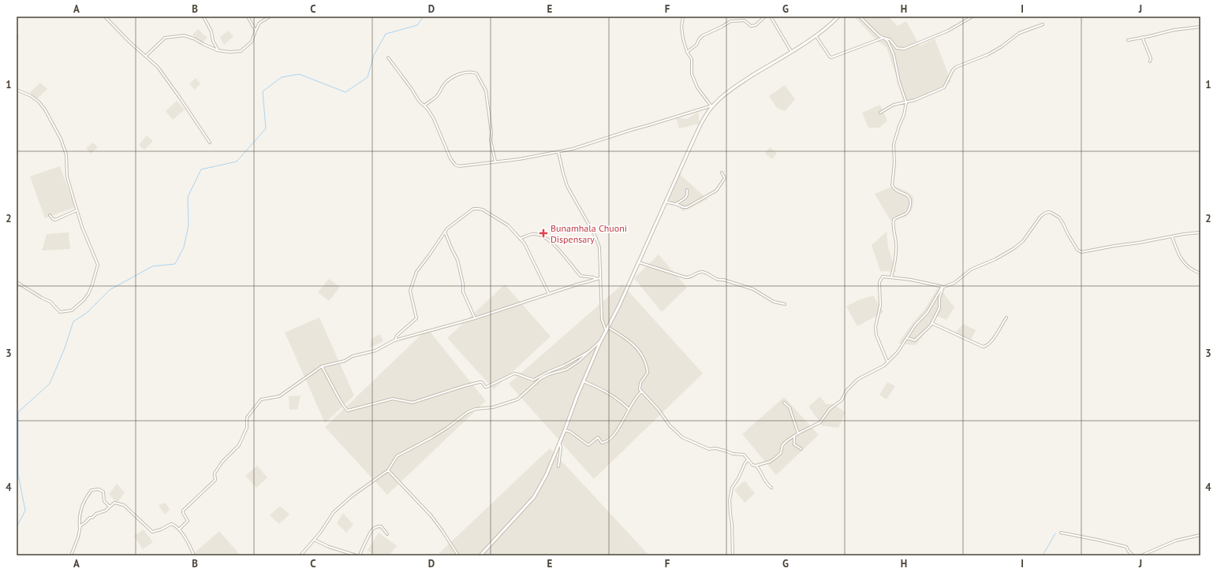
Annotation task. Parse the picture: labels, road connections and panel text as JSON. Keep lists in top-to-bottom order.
{
  "places": {
    "health": ["Bunamhala Chuoni Dispensary"]
  },
  "grid": {
    "columns": [
      "A",
      "B",
      "C",
      "D",
      "E",
      "F",
      "G",
      "H",
      "I",
      "J"
    ],
    "rows": [
      "1",
      "2",
      "3",
      "4"
    ]
  }
}
